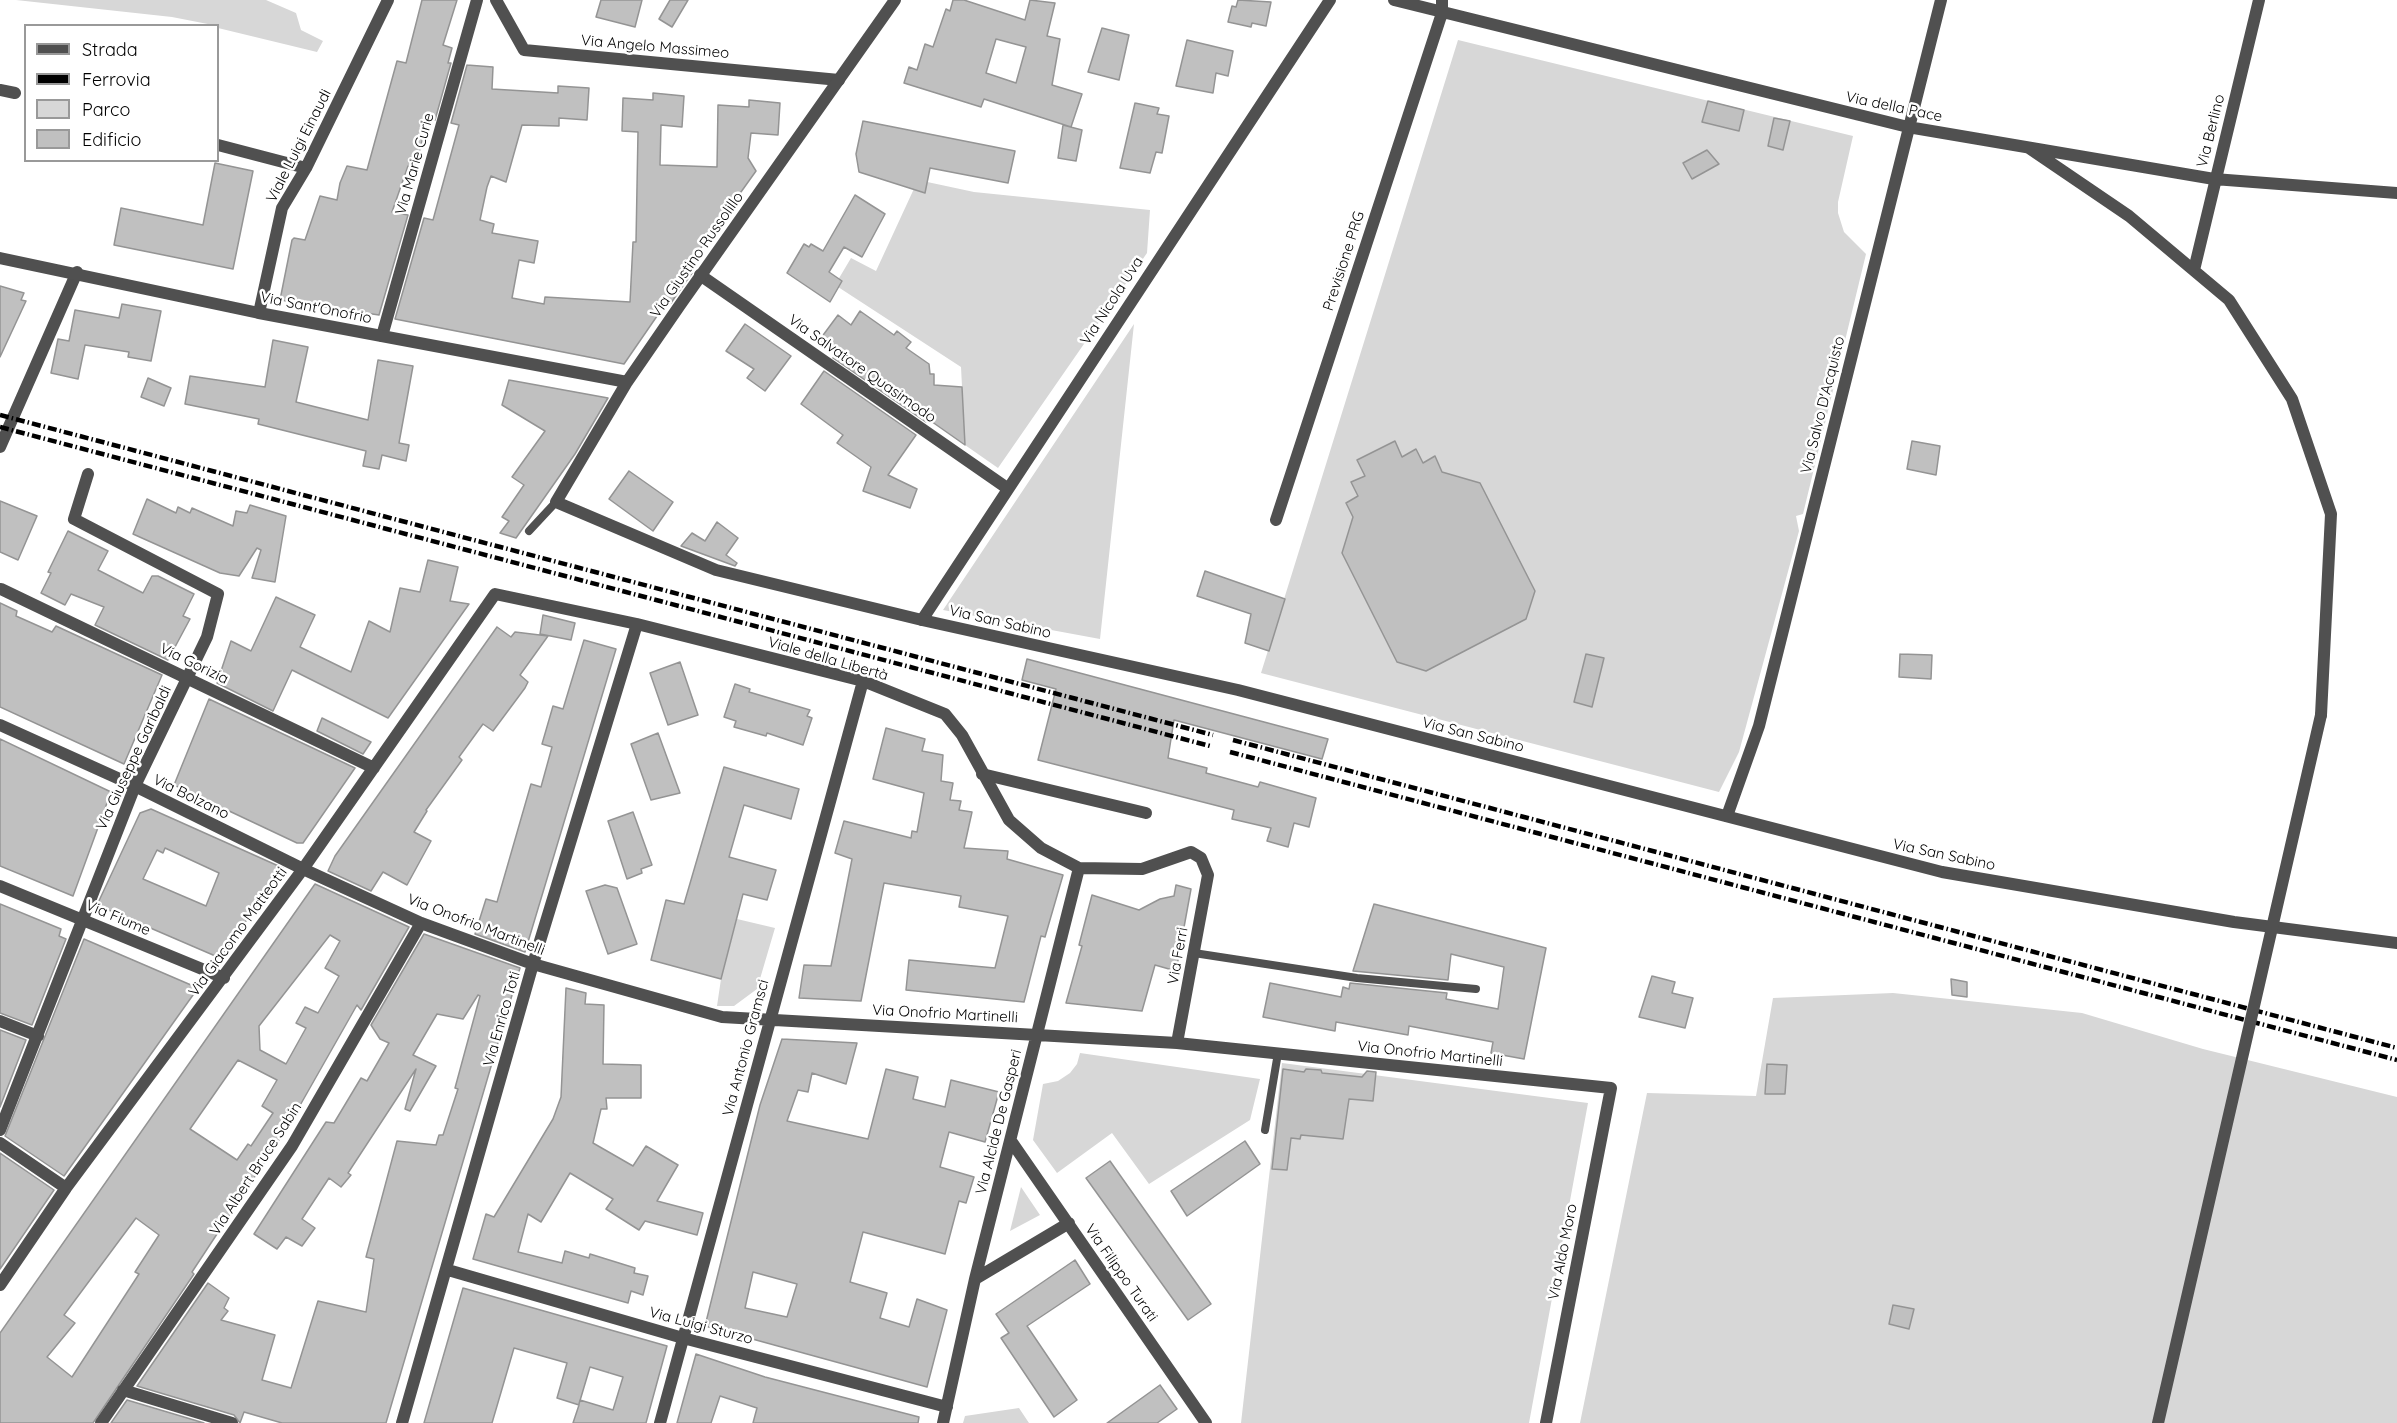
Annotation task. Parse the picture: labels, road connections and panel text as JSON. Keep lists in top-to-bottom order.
{
  "streets": {
    "street": [
      "Via Angelo Massimeo",
      "Via della Pace",
      "Via Berlino",
      "Viale Luigi Einaudi",
      "Via Marie Curie",
      "Via Giustino Russolillo",
      "Previsione PRG",
      "Via Nicola Uva",
      "Via Sant'Onofrio",
      "Via Salvatore Quasimodo",
      "Via Salvo D'Acquisto",
      "Via San Sabino",
      "Viale della Libertà",
      "Via Gorizia",
      "Via Giuseppe Garibaldi",
      "Via Bolzano",
      "Via Fiume",
      "Via Onofrio Martinelli",
      "Via Giacomo Matteotti",
      "Via Ferri",
      "Via Enrico Toti",
      "Via Antonio Gramsci",
      "Via Alcide De Gasperi",
      "Via Albert Bruce Sabin",
      "Via Aldo Moro",
      "Via Filippo Turati",
      "Via Luigi Sturzo"
    ]
  },
  "crossings": [
    ["Via Angelo Massimeo", "Via Giustino Russolillo"],
    ["Via della Pace", "Via Berlino"],
    ["Via della Pace", "Previsione PRG"],
    ["Via della Pace", "Via Salvo D'Acquisto"],
    ["Viale Luigi Einaudi", "Via Sant'Onofrio"],
    ["Via Marie Curie", "Via Sant'Onofrio"],
    ["Via Giustino Russolillo", "Via Sant'Onofrio"],
    ["Via Giustino Russolillo", "Via Salvatore Quasimodo"],
    ["Via Giustino Russolillo", "Via San Sabino"],
    ["Via Nicola Uva", "Via Salvatore Quasimodo"],
    ["Via Nicola Uva", "Via San Sabino"],
    ["Via Salvo D'Acquisto", "Via San Sabino"],
    ["Viale della Libertà", "Via Giacomo Matteotti"],
    ["Viale della Libertà", "Via Ferri"],
    ["Viale della Libertà", "Via Enrico Toti"],
    ["Viale della Libertà", "Via Antonio Gramsci"],
    ["Viale della Libertà", "Via Alcide De Gasperi"],
    ["Via Gorizia", "Via Giuseppe Garibaldi"],
    ["Via Gorizia", "Via Giacomo Matteotti"],
    ["Via Giuseppe Garibaldi", "Via Bolzano"],
    ["Via Giuseppe Garibaldi", "Via Fiume"],
    ["Via Bolzano", "Via Onofrio Martinelli"],
    ["Via Bolzano", "Via Giacomo Matteotti"],
    ["Via Fiume", "Via Giacomo Matteotti"],
    ["Via Onofrio Martinelli", "Via Giacomo Matteotti"],
    ["Via Onofrio Martinelli", "Via Ferri"],
    ["Via Onofrio Martinelli", "Via Enrico Toti"],
    ["Via Onofrio Martinelli", "Via Antonio Gramsci"],
    ["Via Onofrio Martinelli", "Via Alcide De Gasperi"],
    ["Via Onofrio Martinelli", "Via Albert Bruce Sabin"],
    ["Via Onofrio Martinelli", "Via Aldo Moro"],
    ["Via Enrico Toti", "Via Luigi Sturzo"],
    ["Via Antonio Gramsci", "Via Luigi Sturzo"],
    ["Via Alcide De Gasperi", "Via Filippo Turati"],
    ["Via Alcide De Gasperi", "Via Luigi Sturzo"]
  ],
  "legend": [
    "Strada",
    "Ferrovia",
    "Parco",
    "Edificio"
  ]
}
